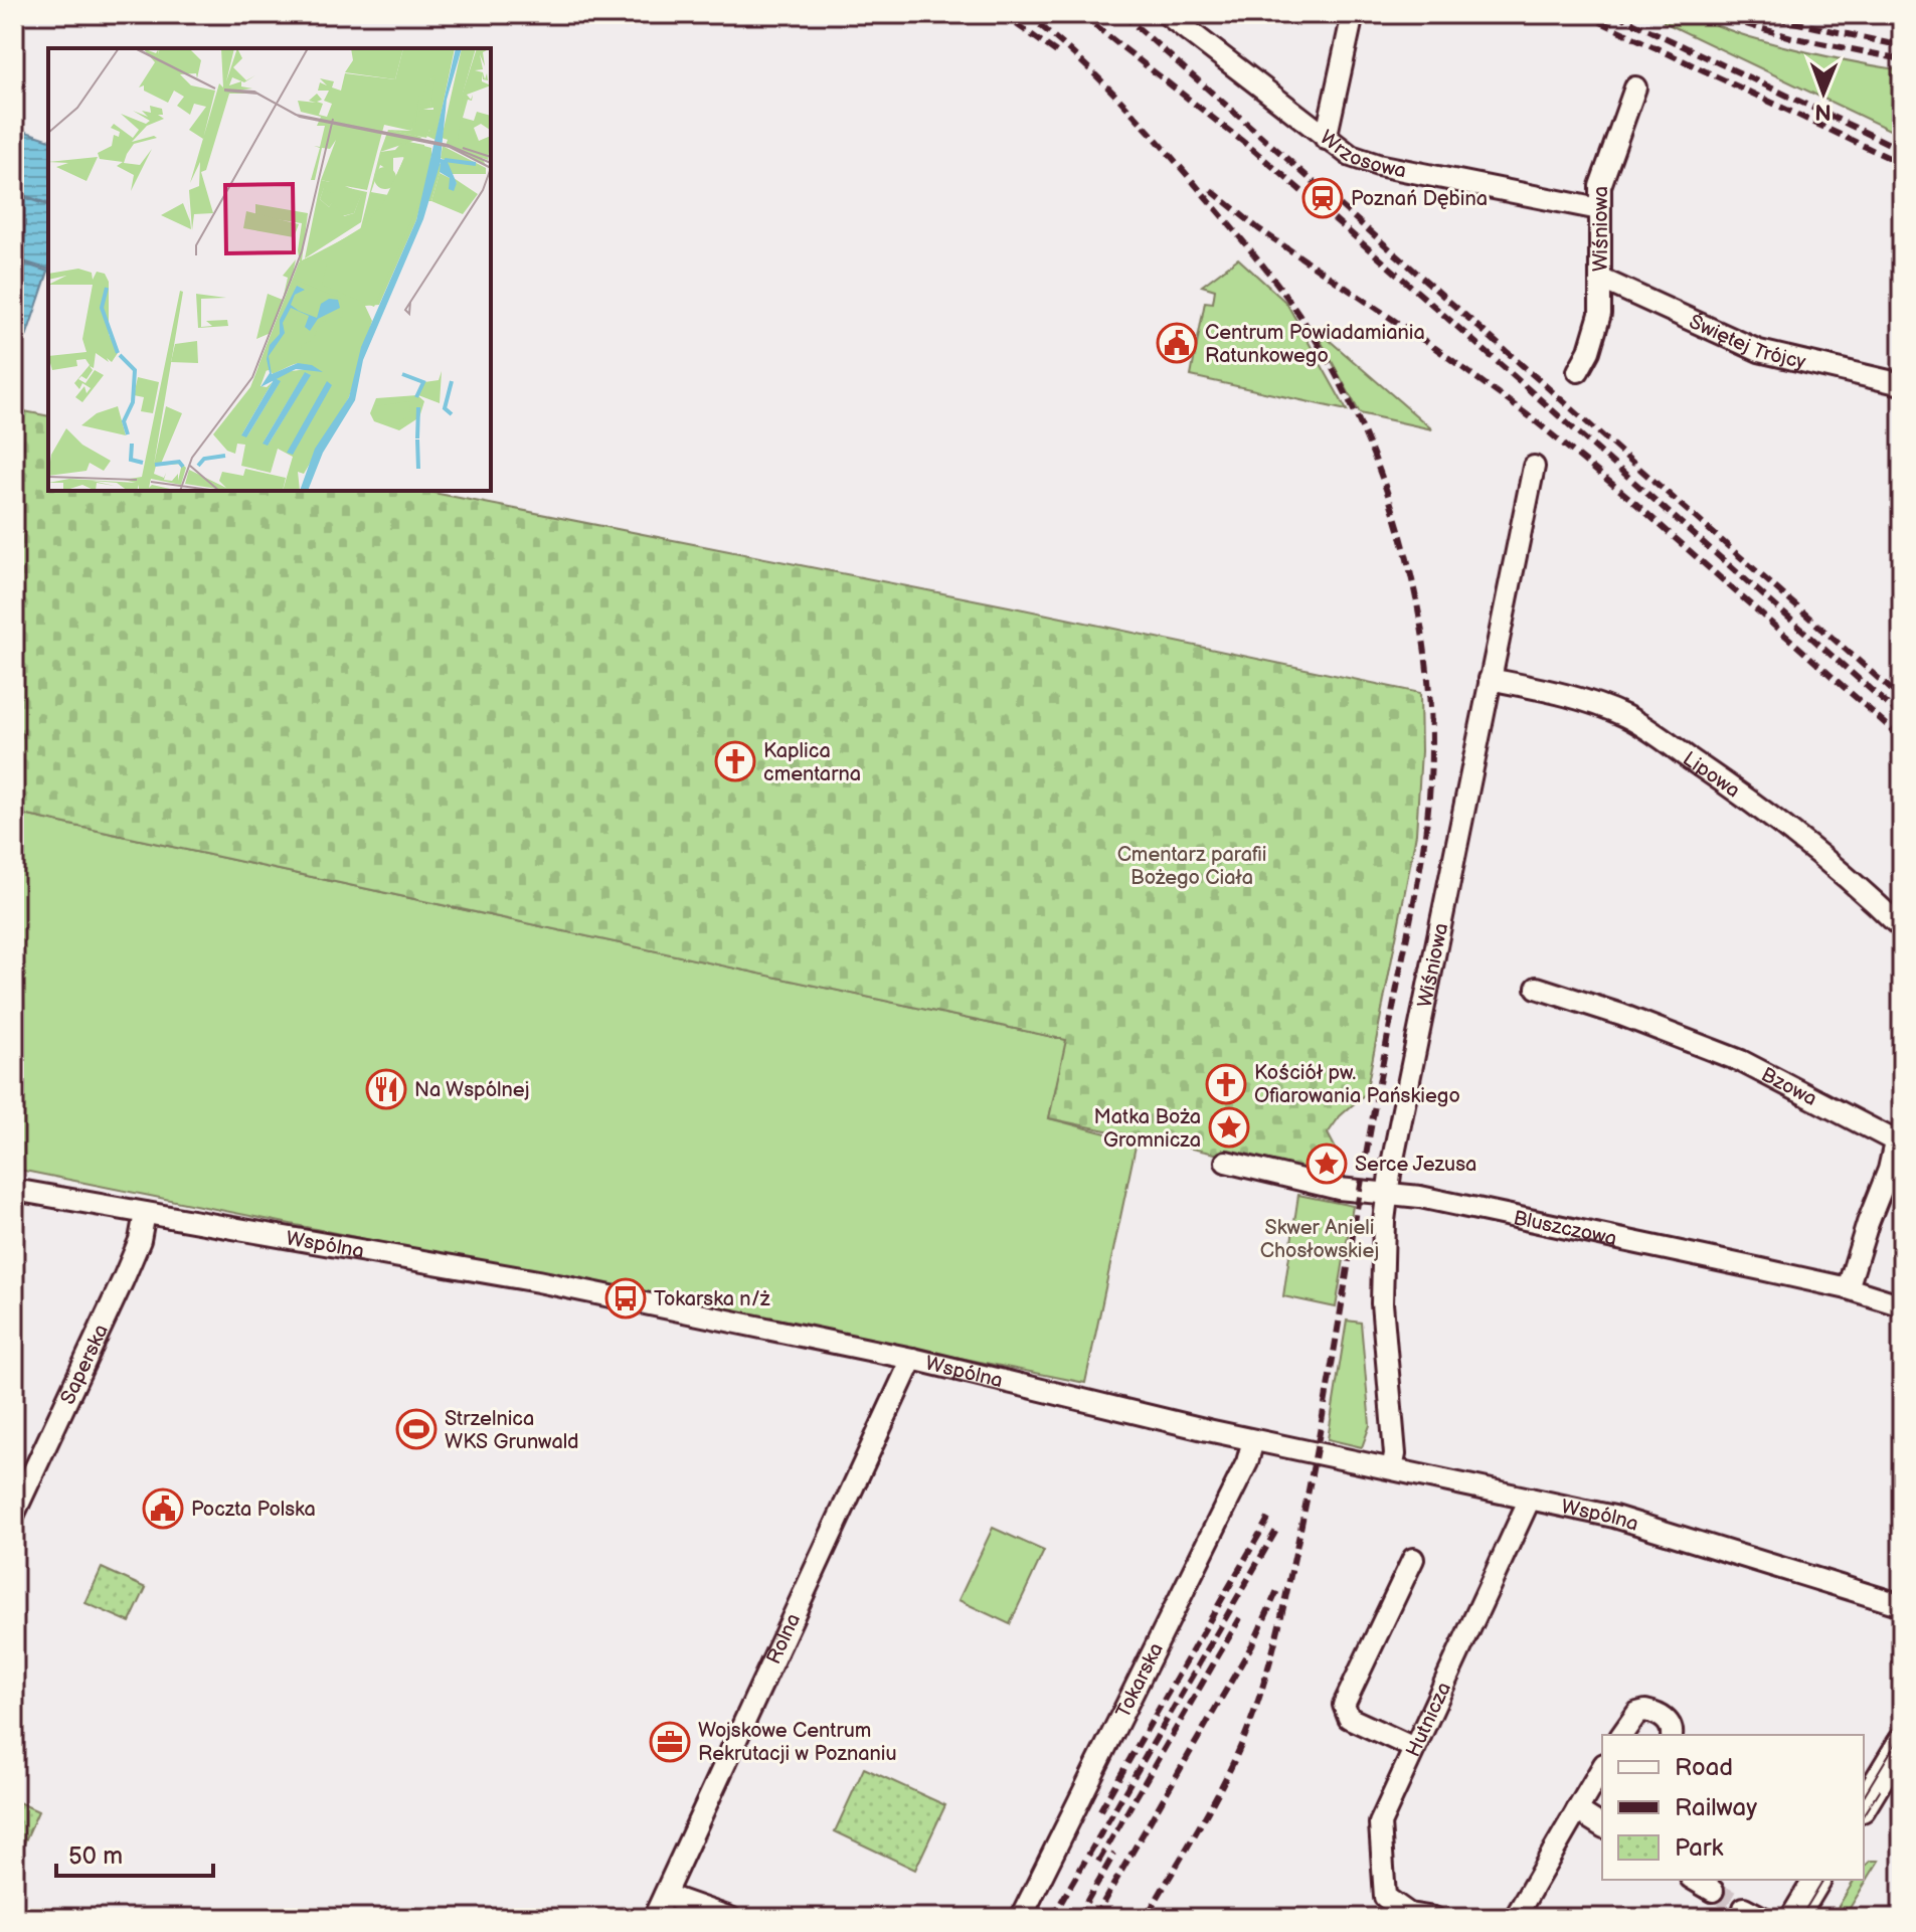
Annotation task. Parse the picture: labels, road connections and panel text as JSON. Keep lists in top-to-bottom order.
{
  "streets": {
    "street": [
      "Wrzosowa",
      "Wiśniowa",
      "Świętej Trójcy",
      "Lipowa",
      "Bzowa",
      "Bluszczowa",
      "Wspólna",
      "Saperska",
      "Rolna",
      "Tokarska",
      "Hutnicza"
    ]
  },
  "crossings": [
    ["Wrzosowa", "Wiśniowa"],
    ["Wiśniowa", "Świętej Trójcy"],
    ["Wiśniowa", "Lipowa"],
    ["Wiśniowa", "Bluszczowa"],
    ["Wiśniowa", "Wspólna"],
    ["Bzowa", "Bluszczowa"],
    ["Wspólna", "Saperska"],
    ["Wspólna", "Rolna"],
    ["Wspólna", "Tokarska"],
    ["Wspólna", "Hutnicza"]
  ],
  "parks": ["Cmentarz parafii Bożego Ciała", "Skwer Anieli Chosłowskiej"],
  "places": {
    "station": ["Poznań Dębina"],
    "public building": ["Centrum Powiadamiania Ratunkowego", "Poczta Polska"],
    "church": ["Kaplica cmentarna", "Kościół pw. Ofiarowania Pańskiego"],
    "restaurant": ["Na Wspólnej"],
    "place": ["Matka Boża Gromnicza", "Serce Jezusa"],
    "bus stop": ["Tokarska n/ż"],
    "sports": ["Strzelnica WKS Grunwald"],
    "office": ["Wojskowe Centrum Rekrutacji w Poznaniu"]
  },
  "legend": ["Road", "Railway", "Park"],
  "scale_bar": "50 m",
  "north": "bottom"
}
